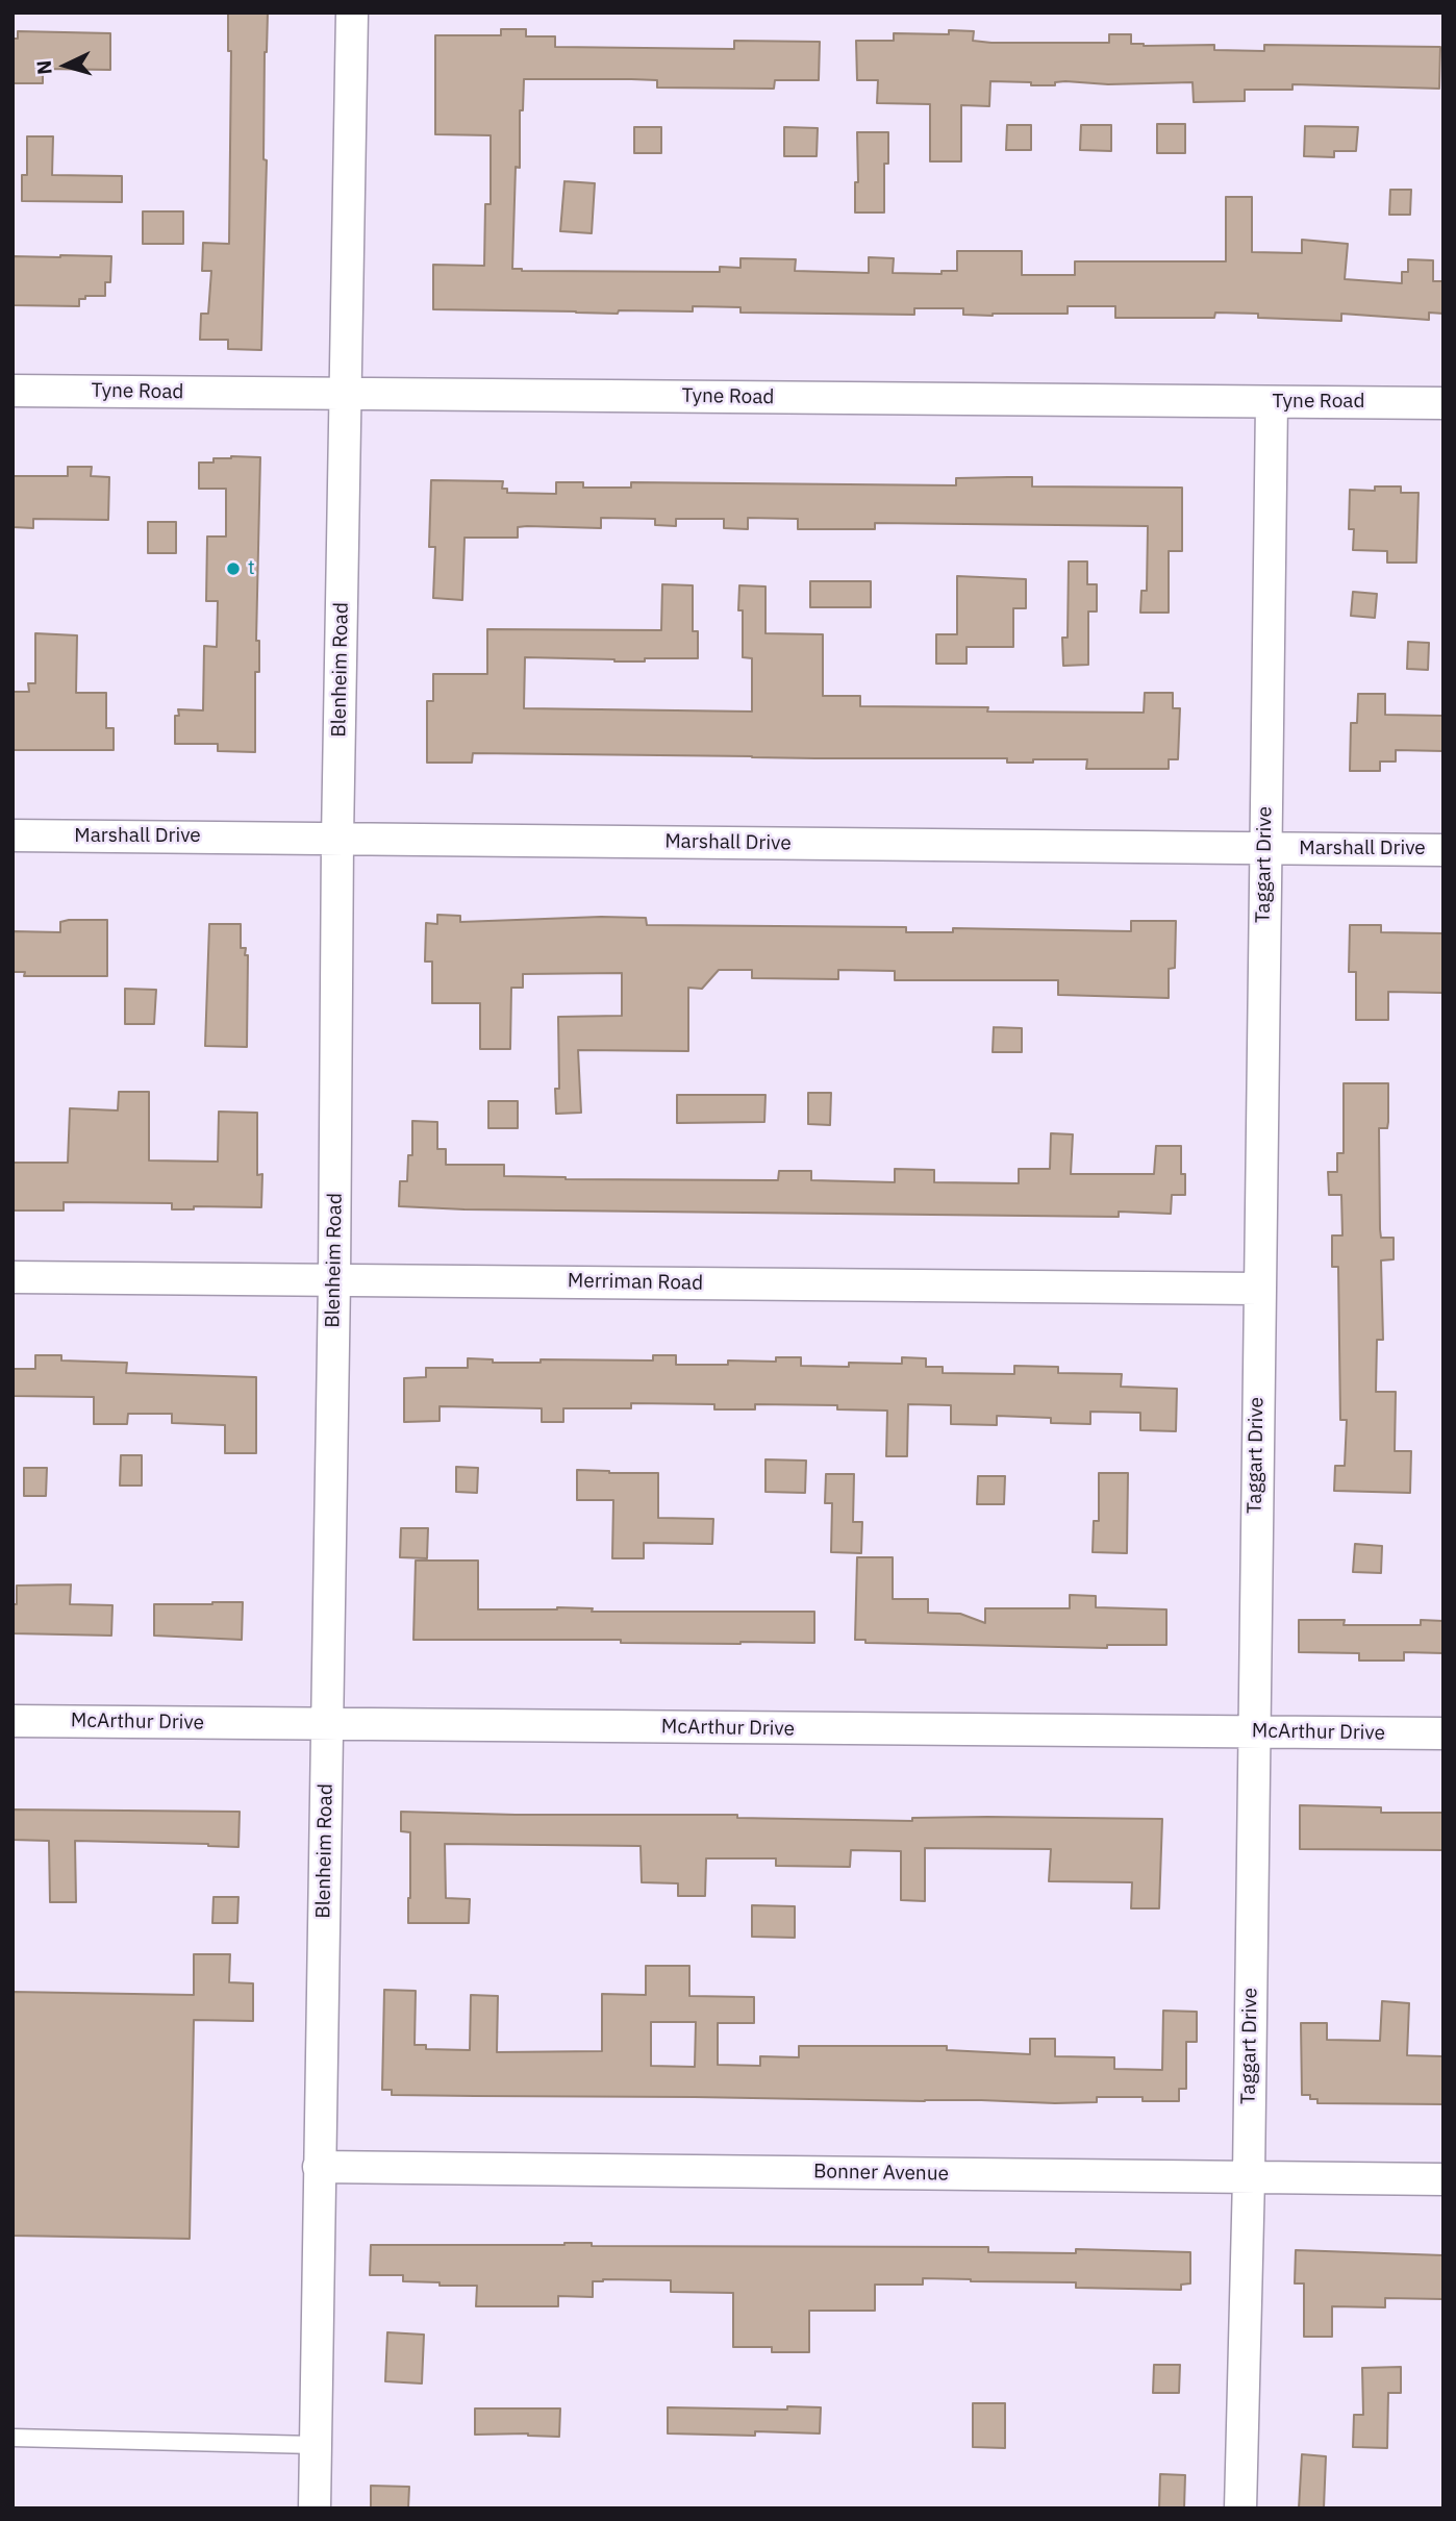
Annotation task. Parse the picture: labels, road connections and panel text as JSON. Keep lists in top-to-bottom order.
{
  "streets": {
    "street": [
      "Tyne Road",
      "Blenheim Road",
      "Marshall Drive",
      "Taggart Drive",
      "Merriman Road",
      "McArthur Drive",
      "Bonner Avenue"
    ]
  },
  "crossings": [
    ["Tyne Road", "Blenheim Road"],
    ["Tyne Road", "Taggart Drive"],
    ["Blenheim Road", "Marshall Drive"],
    ["Blenheim Road", "Merriman Road"],
    ["Blenheim Road", "McArthur Drive"],
    ["Blenheim Road", "Bonner Avenue"],
    ["Marshall Drive", "Taggart Drive"],
    ["Taggart Drive", "Merriman Road"],
    ["Taggart Drive", "McArthur Drive"],
    ["Taggart Drive", "Bonner Avenue"]
  ],
  "places": ["t"],
  "north": "left"
}
